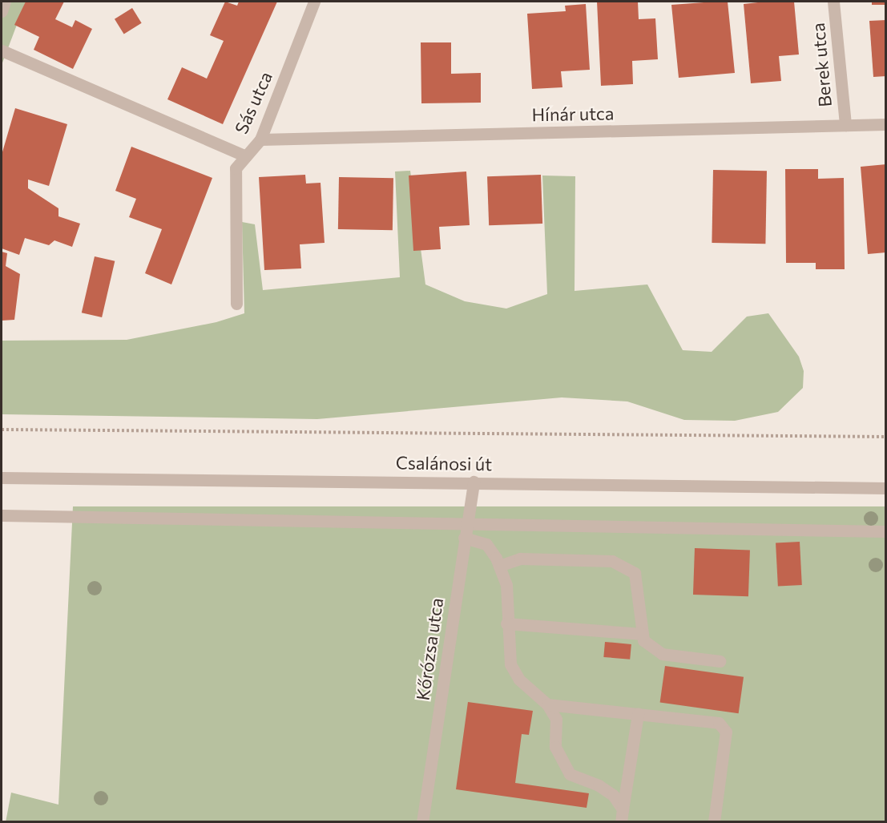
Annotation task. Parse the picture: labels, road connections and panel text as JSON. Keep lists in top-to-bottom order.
{
  "streets": {
    "street": [
      "Berek utca",
      "Sás utca",
      "Hínár utca",
      "Csalánosi út",
      "Kőrózsa utca"
    ]
  },
  "crossings": [
    ["Berek utca", "Hínár utca"],
    ["Sás utca", "Hínár utca"],
    ["Csalánosi út", "Kőrózsa utca"]
  ]
}
